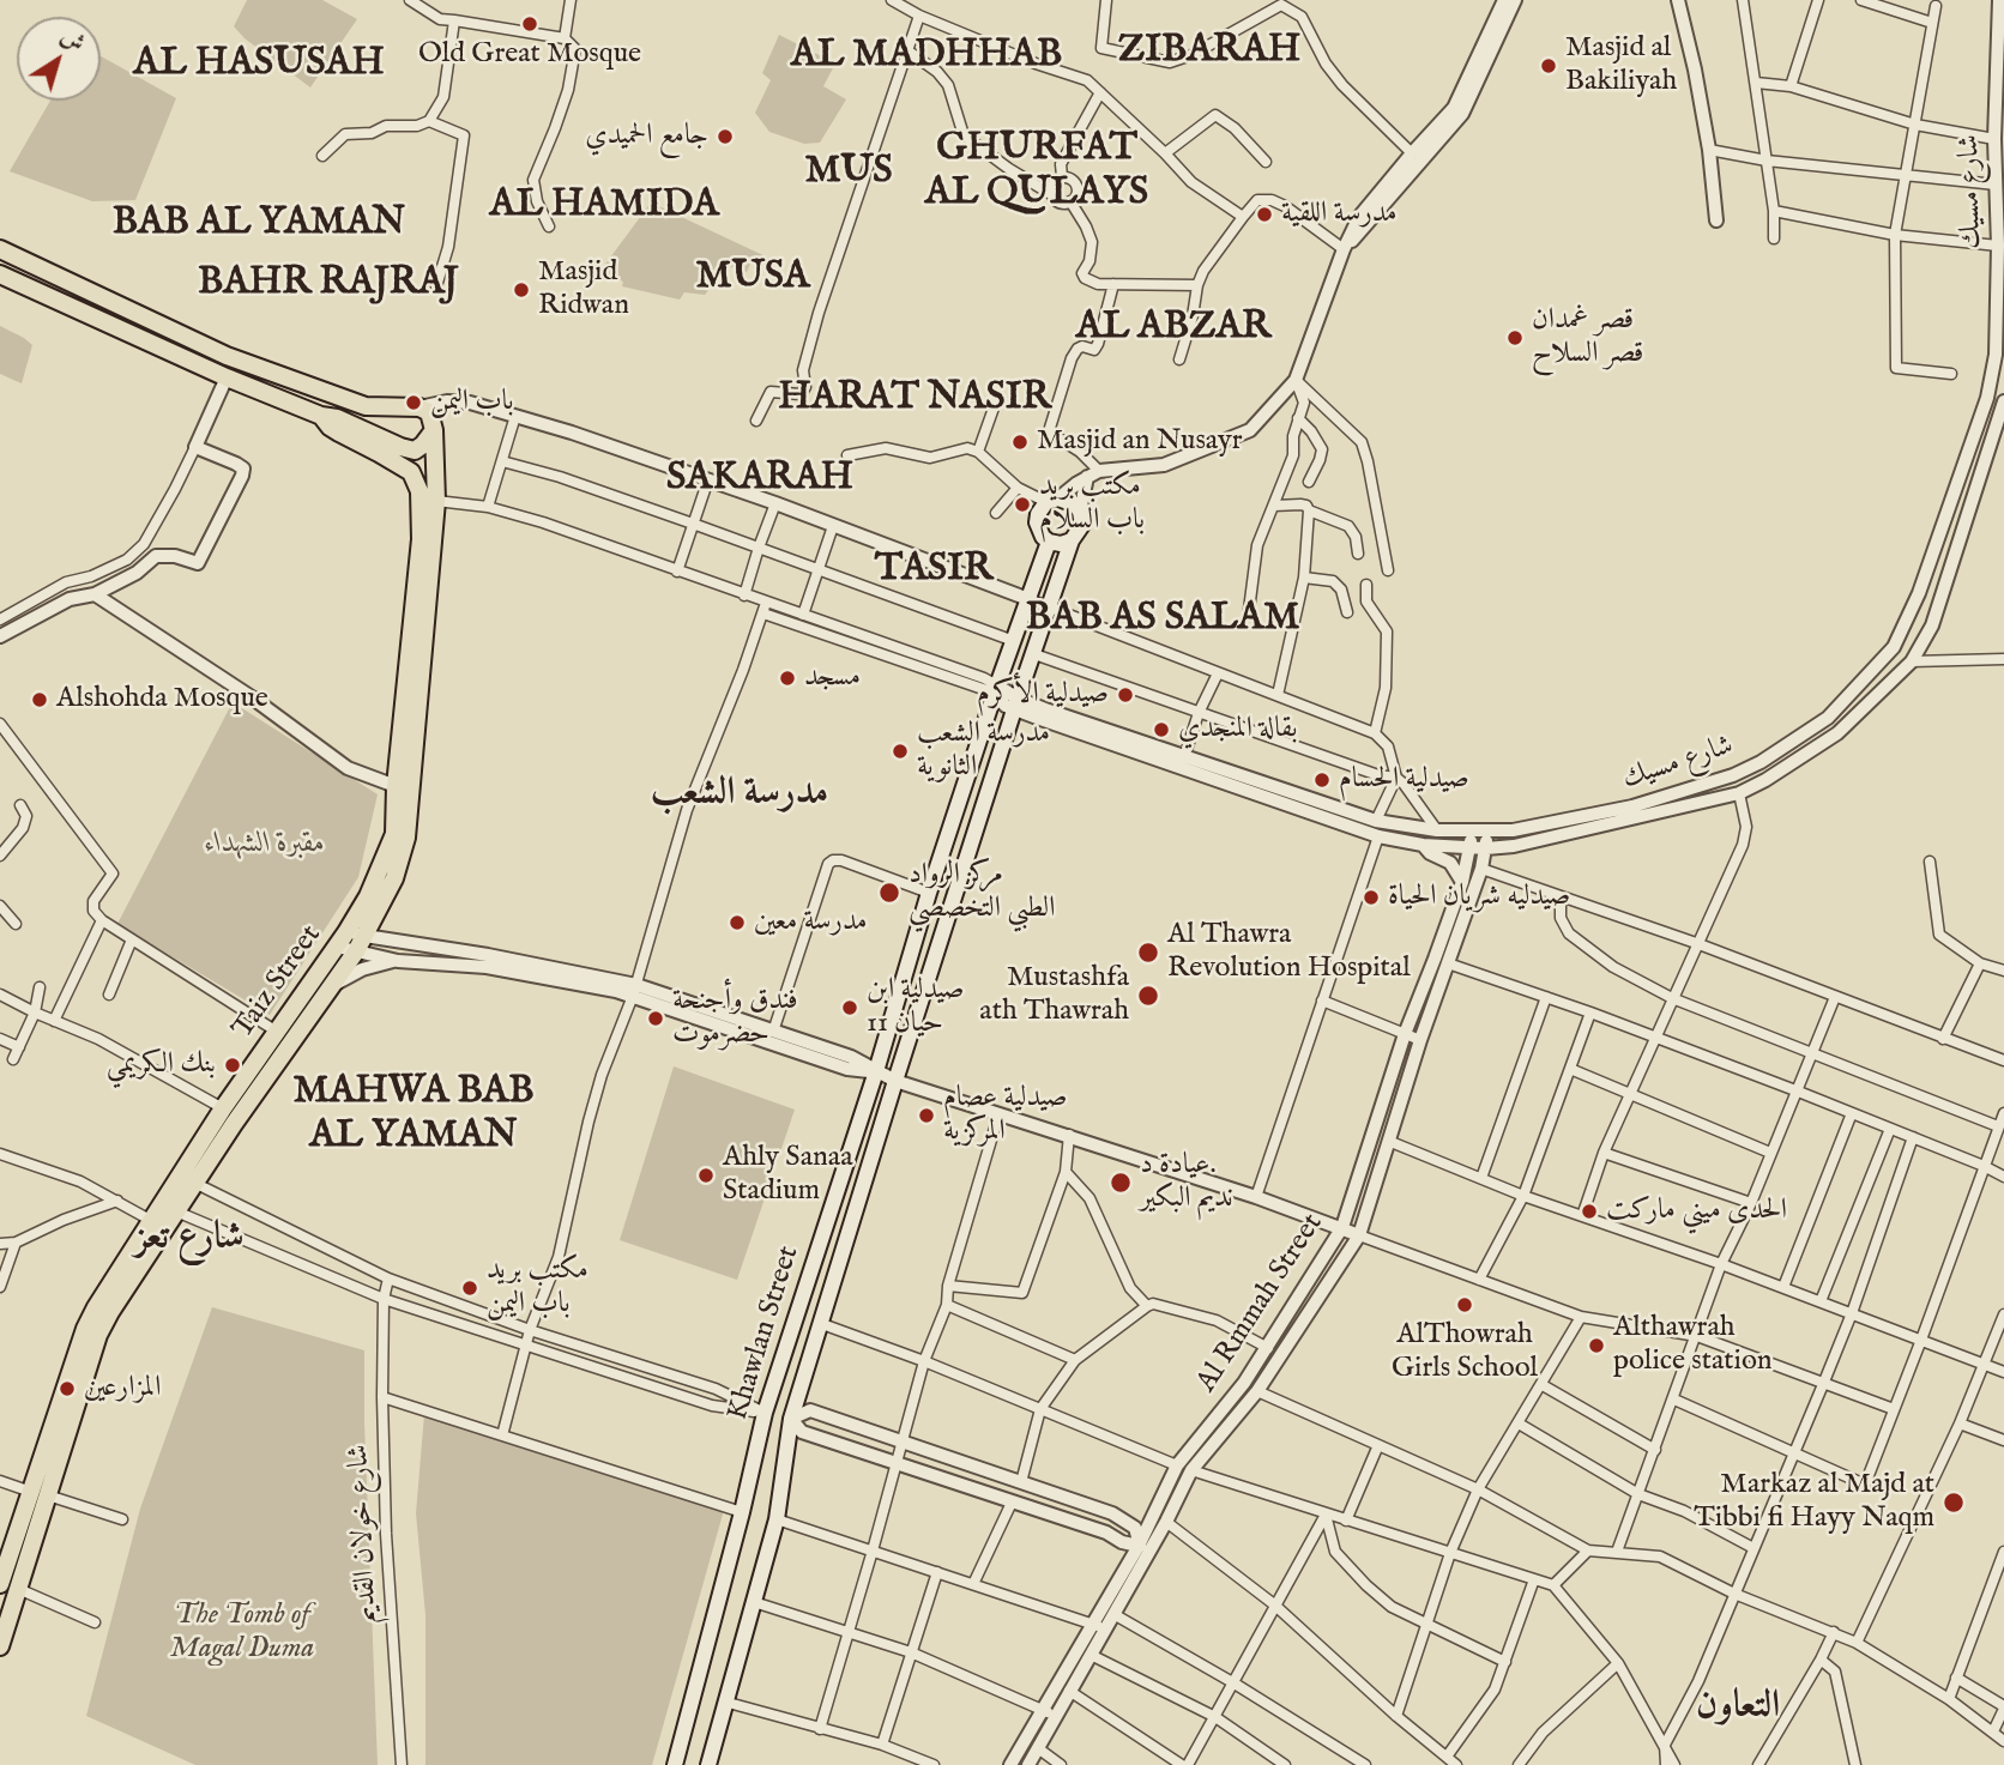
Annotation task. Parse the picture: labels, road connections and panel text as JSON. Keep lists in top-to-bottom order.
{
  "streets": {
    "main road": ["Taiz Street", "Khawlan Street"],
    "street": ["شارع مسيك", "Al Rmmah Street", "شارع خولان القديم"]
  },
  "crossings": [
    ["شارع مسيك", "Al Rmmah Street"],
    ["شارع مسيك", "Khawlan Street"]
  ],
  "districts": [
    "ZIBARAH",
    "AL MADHHAB",
    "AL HASUSAH",
    "GHURFAT AL QULAYS",
    "MUS",
    "AL HAMIDA",
    "BAB AL YAMAN",
    "MUSA",
    "BAHR RAJRAJ",
    "AL ABZAR",
    "HARAT NASIR",
    "SAKARAH",
    "TASIR",
    "BAB AS SALAM",
    "مدرسة الشعب",
    "MAHWA BAB AL YAMAN",
    "شارع تعز",
    "التعاون"
  ],
  "parks": ["مقبرة الشهداء", "The Tomb of Magal Duma"],
  "places": [
    "Old Great Mosque",
    "Masjid al Bakiliyah",
    "جامع الحميدي",
    "مدرسة اللقية",
    "Masjid Ridwan",
    "قصر غمدان قصر السلاح",
    "باب اليمن",
    "Masjid an Nusayr",
    "مكتب بريد باب السلام",
    "مسجد",
    "صيدلية الأكرم",
    "Alshohda Mosque",
    "بقالة المنجدي",
    "مدرسة الشعب الثانوية",
    "صيدلية الحسام",
    "مركز الرواد الطبي التخصصي",
    "صيدليه شريان الحياة",
    "مدرسة معين",
    "Al Thawra Revolution Hospital",
    "Mustashfa ath Thawrah",
    "صيدلية ابن حيان 11",
    "فندق وأجنحة حضرموت",
    "بنك الكريمي",
    "صيدلية عصام المركزية",
    "Ahly Sanaa Stadium",
    "عيادة د. نديم البكير",
    "الحدى ميني ماركت",
    "مكتب بريد باب اليمن",
    "AlThowrah Girls School",
    "Althawrah police station",
    "المزارعين",
    "Markaz al Majd at Tibbi fi Hayy Naqm"
  ],
  "north": "top right"
}
